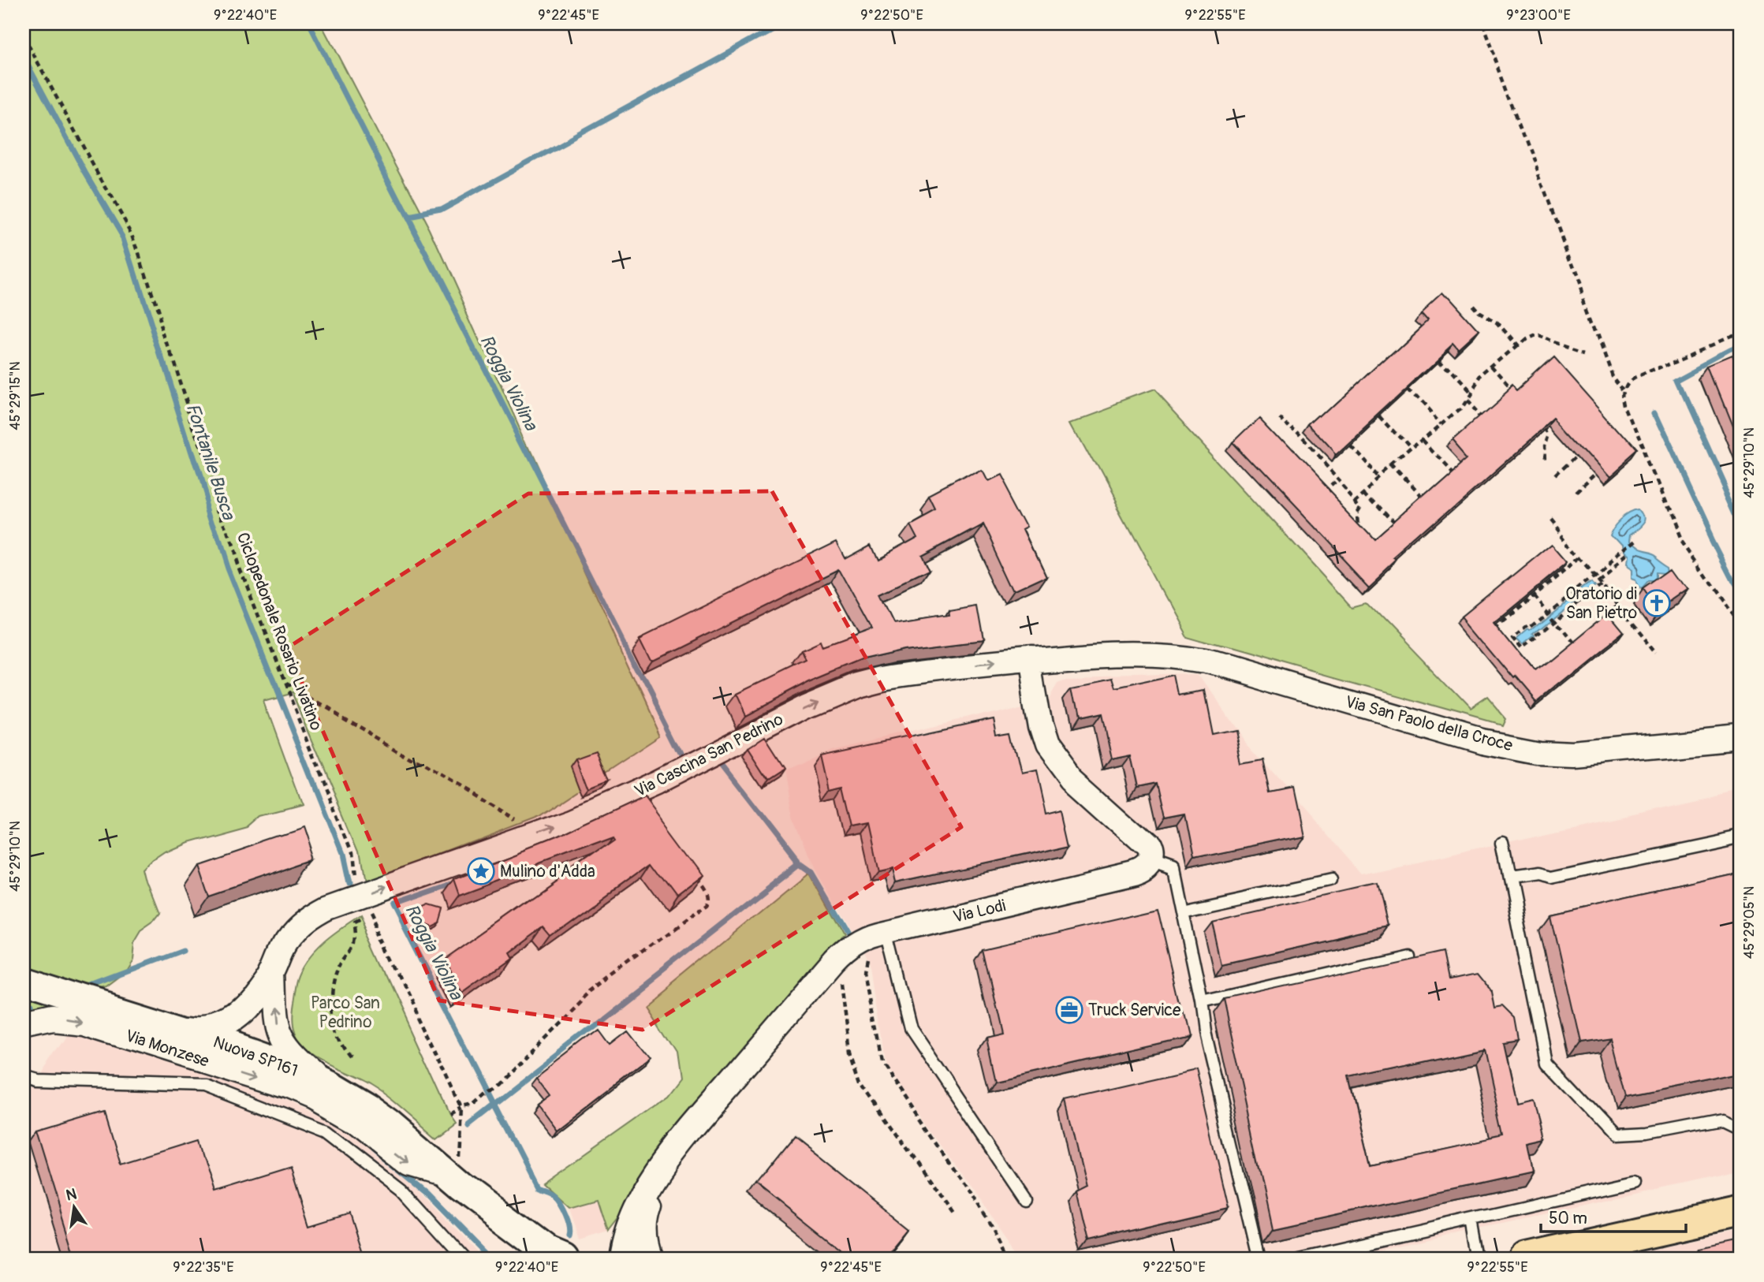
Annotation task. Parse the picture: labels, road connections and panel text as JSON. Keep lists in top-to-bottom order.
{
  "streets": {
    "main road": ["Nuova SP161"],
    "street": [
      "Via San Paolo della Croce",
      "Via Cascina San Pedrino",
      "Via Lodi",
      "Via Monzese"
    ],
    "path": ["Ciclopedonale Rosario Livatino"]
  },
  "crossings": [
    ["Ciclopedonale Rosario Livatino", "Via Cascina San Pedrino"],
    ["Via San Paolo della Croce", "Via Cascina San Pedrino"],
    ["Via Cascina San Pedrino", "Nuova SP161"],
    ["Via Monzese", "Nuova SP161"]
  ],
  "one_way": ["Via Cascina San Pedrino", "Via Monzese"],
  "water": ["Roggia Violina", "Fontanile Busca"],
  "parks": ["Parco San Pedrino"],
  "places": {
    "church": ["Oratorio di San Pietro"],
    "place": ["Mulino d'Adda"],
    "office": ["Truck Service"]
  },
  "scale_bar": "50 m",
  "north": "top",
  "coordinates": [
    "9°22'40\"E",
    "9°22'45\"E",
    "9°22'50\"E",
    "9°22'55\"E",
    "9°23'00\"E",
    "45°29'15\"N",
    "45°29'10\"N",
    "45°29'05\"N",
    "9°22'35\"E"
  ]
}
